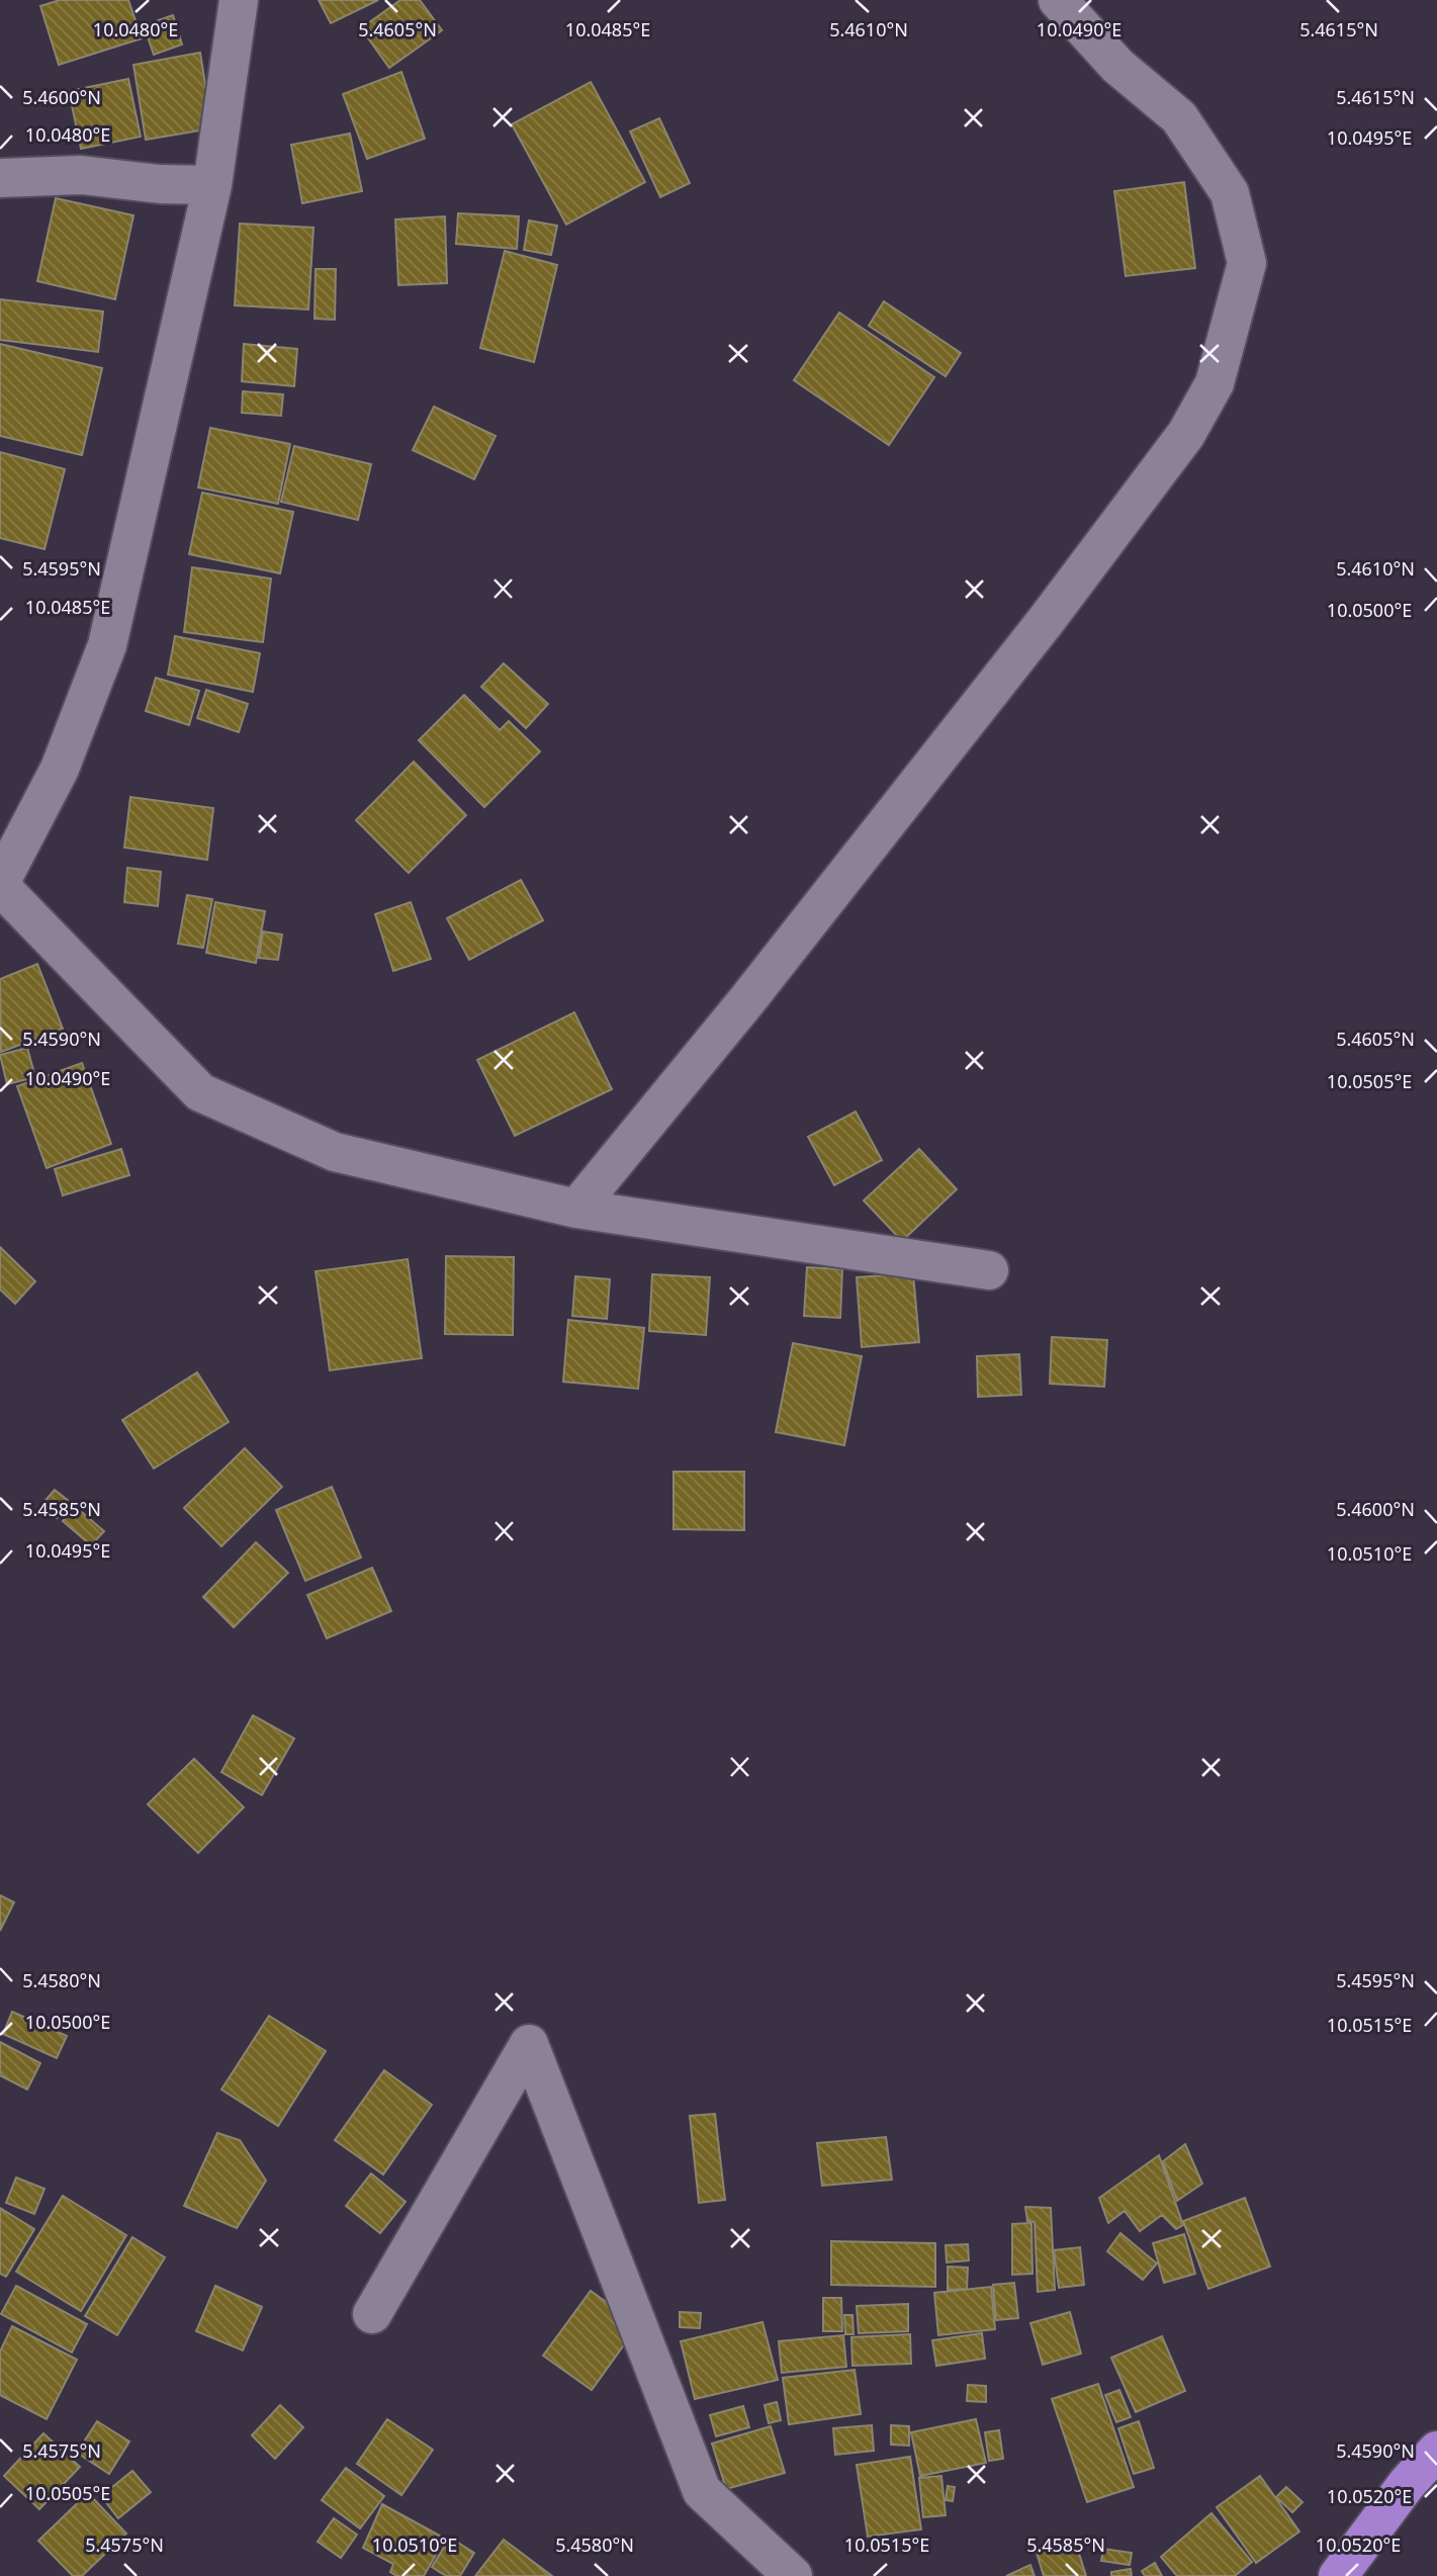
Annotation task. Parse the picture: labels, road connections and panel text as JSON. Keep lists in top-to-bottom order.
{
  "coordinates": [
    "10.0480°E",
    "5.4605°N",
    "10.0485°E",
    "5.4610°N",
    "10.0490°E",
    "5.4615°N",
    "5.4600°N",
    "10.0495°E",
    "5.4595°N",
    "10.0500°E",
    "5.4590°N",
    "10.0505°E",
    "5.4585°N",
    "10.0510°E",
    "5.4580°N",
    "10.0515°E",
    "5.4575°N",
    "10.0520°E"
  ]
}
